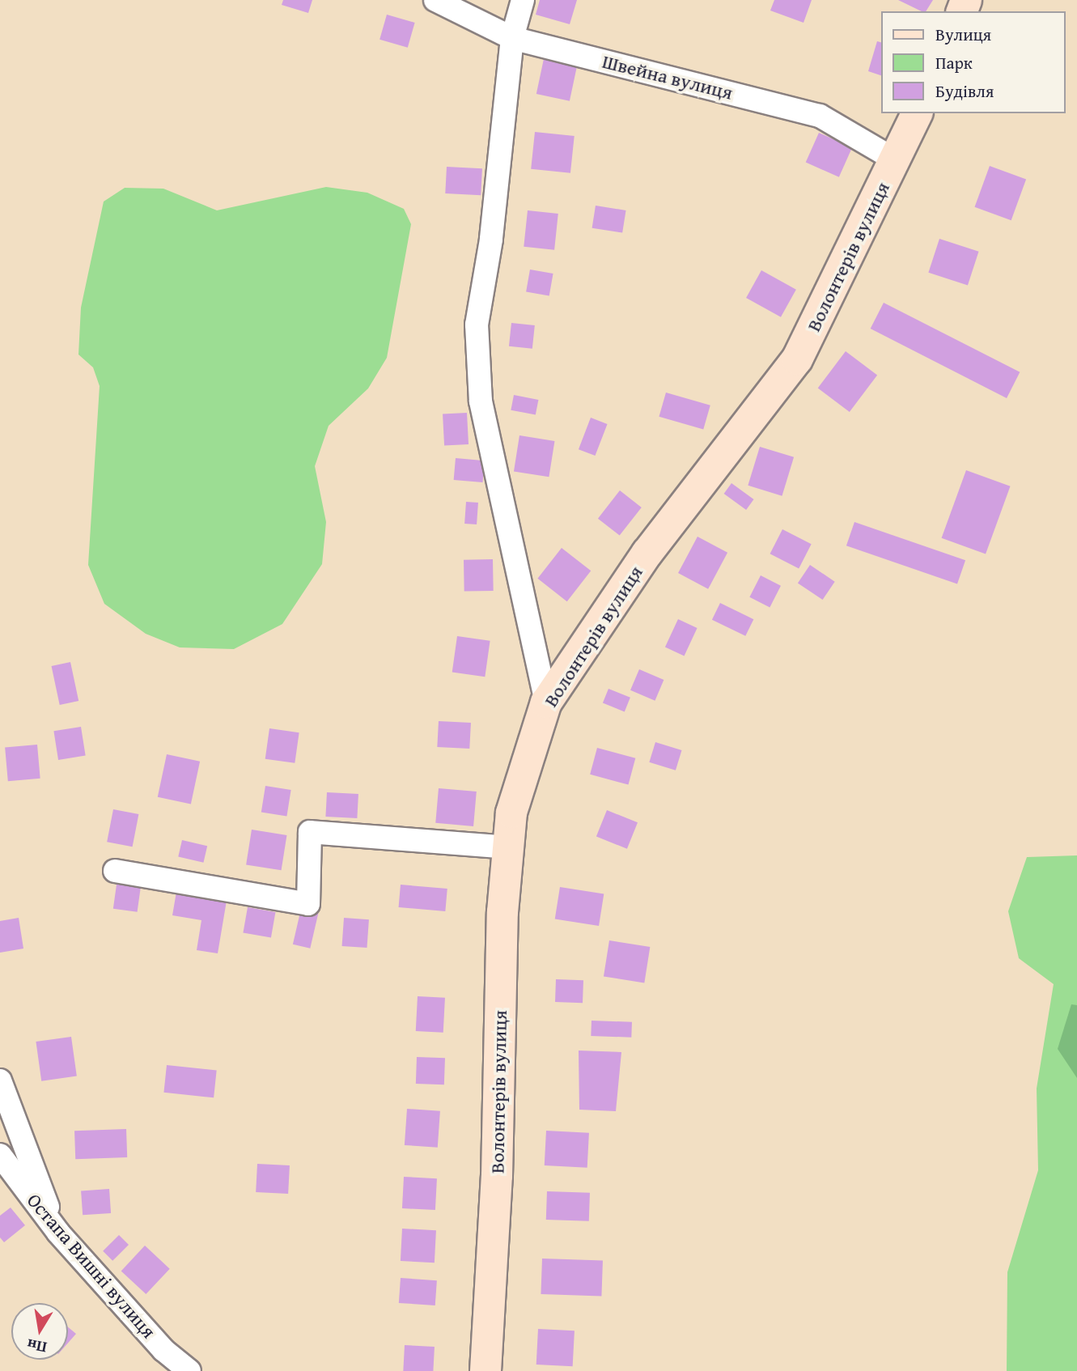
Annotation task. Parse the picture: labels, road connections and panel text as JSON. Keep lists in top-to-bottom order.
{
  "streets": {
    "street": ["Швейна вулиця", "Волонтерів вулиця", "Остапа Вишні вулиця"]
  },
  "crossings": [
    ["Швейна вулиця", "Волонтерів вулиця"]
  ],
  "legend": ["Вулиця", "Парк", "Будівля"],
  "north": "bottom"
}
